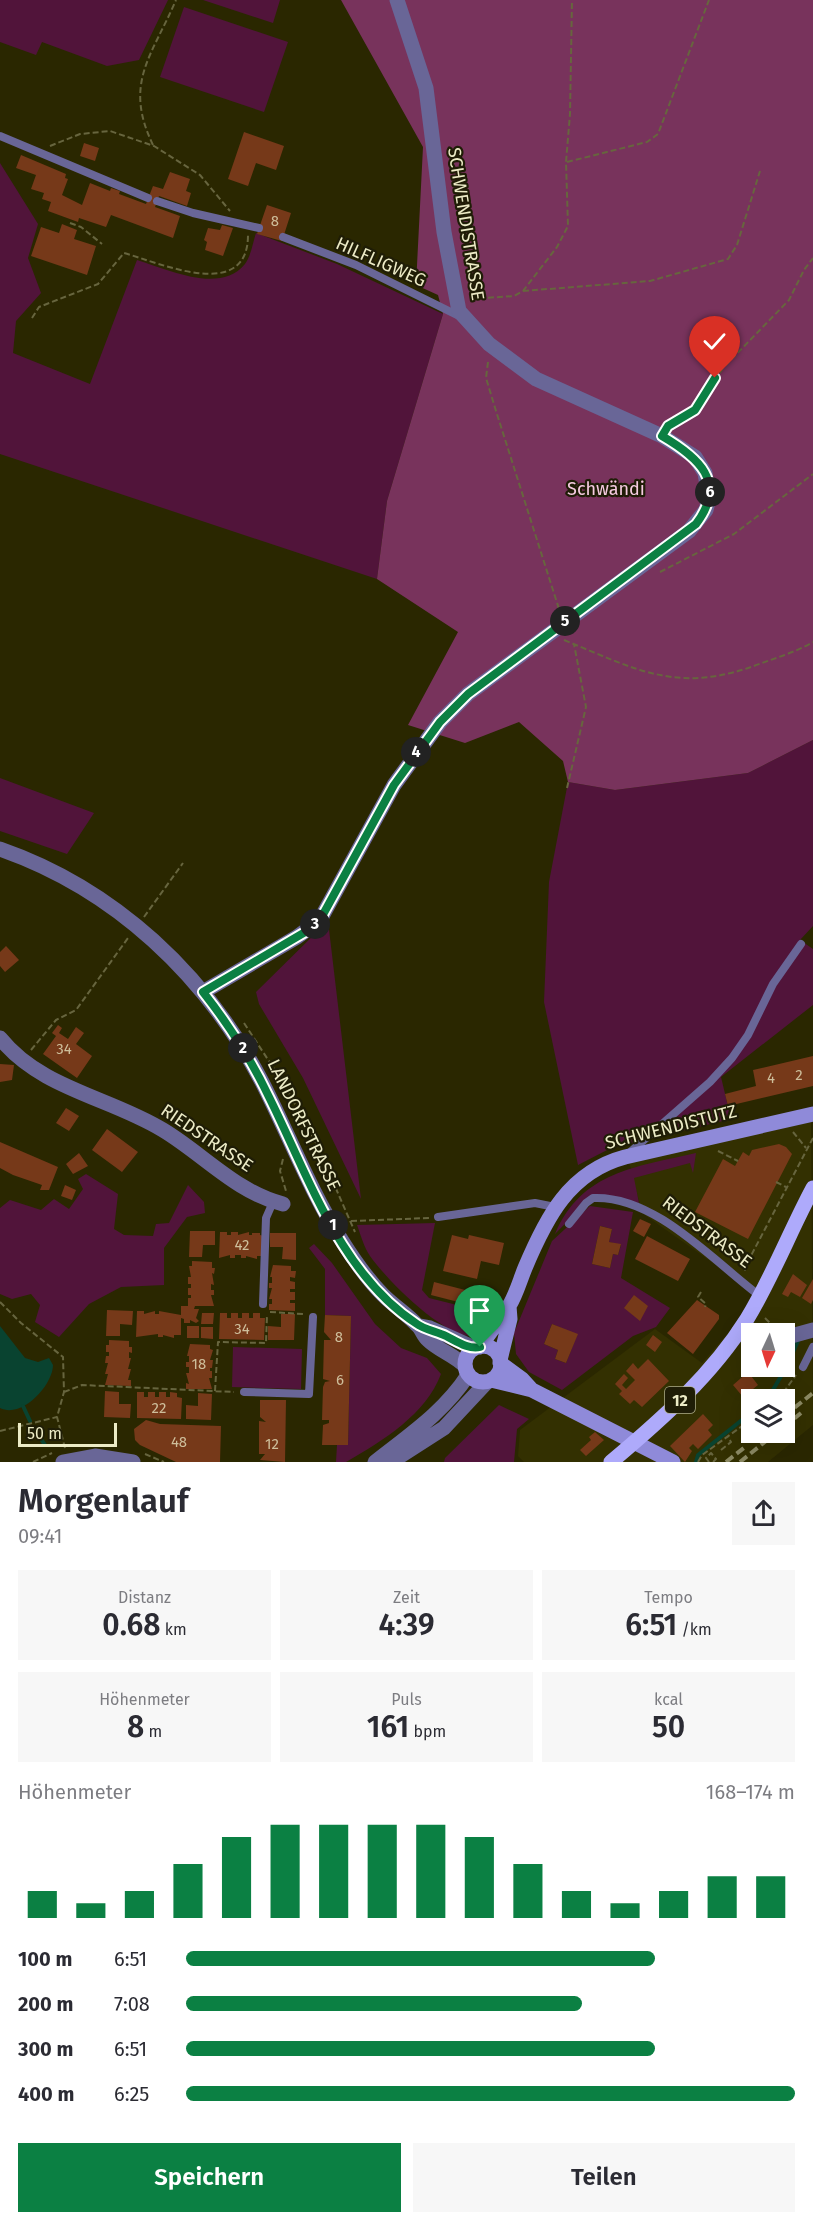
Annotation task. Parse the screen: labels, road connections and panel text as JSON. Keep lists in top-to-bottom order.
{
  "streets": {
    "main road": ["SCHWENDISTUTZ", "12"],
    "street": ["SCHWENDISTRASSE", "LANDORFSTRASSE", "RIEDSTRASSE"],
    "lane": ["HILFLIGWEG"]
  },
  "crossings": [
    ["SCHWENDISTRASSE", "HILFLIGWEG"],
    ["SCHWENDISTRASSE", "LANDORFSTRASSE"],
    ["LANDORFSTRASSE", "SCHWENDISTUTZ"],
    ["RIEDSTRASSE", "12"]
  ],
  "parks": ["Schwändi"],
  "house_numbers": [
    "8",
    "34",
    "2",
    "4",
    "42",
    "34",
    "8",
    "18",
    "6",
    "22",
    "48",
    "12"
  ],
  "scale_bar": "50 m",
  "north": "bottom",
  "page": {
    "pins": [
      "6",
      "5",
      "4",
      "3",
      "2",
      "1"
    ],
    "scale": "50 m",
    "heading": ["Morgenlauf", "09:41"],
    "stats": [
      ["Distanz", "0.68 km"],
      ["Zeit", "4:39"],
      ["Tempo", "6:51 /km"],
      ["Höhenmeter", "8 m"],
      ["Puls", "161 bpm"],
      ["kcal", "50"]
    ],
    "chart": ["Höhenmeter", "168–174 m"],
    "list": [
      {
        "name": "100 m",
        "note": "6:51"
      },
      {
        "name": "200 m",
        "note": "7:08"
      },
      {
        "name": "300 m",
        "note": "6:51"
      },
      {
        "name": "400 m",
        "note": "6:25"
      }
    ],
    "buttons": ["Speichern", "Teilen"]
  }
}
